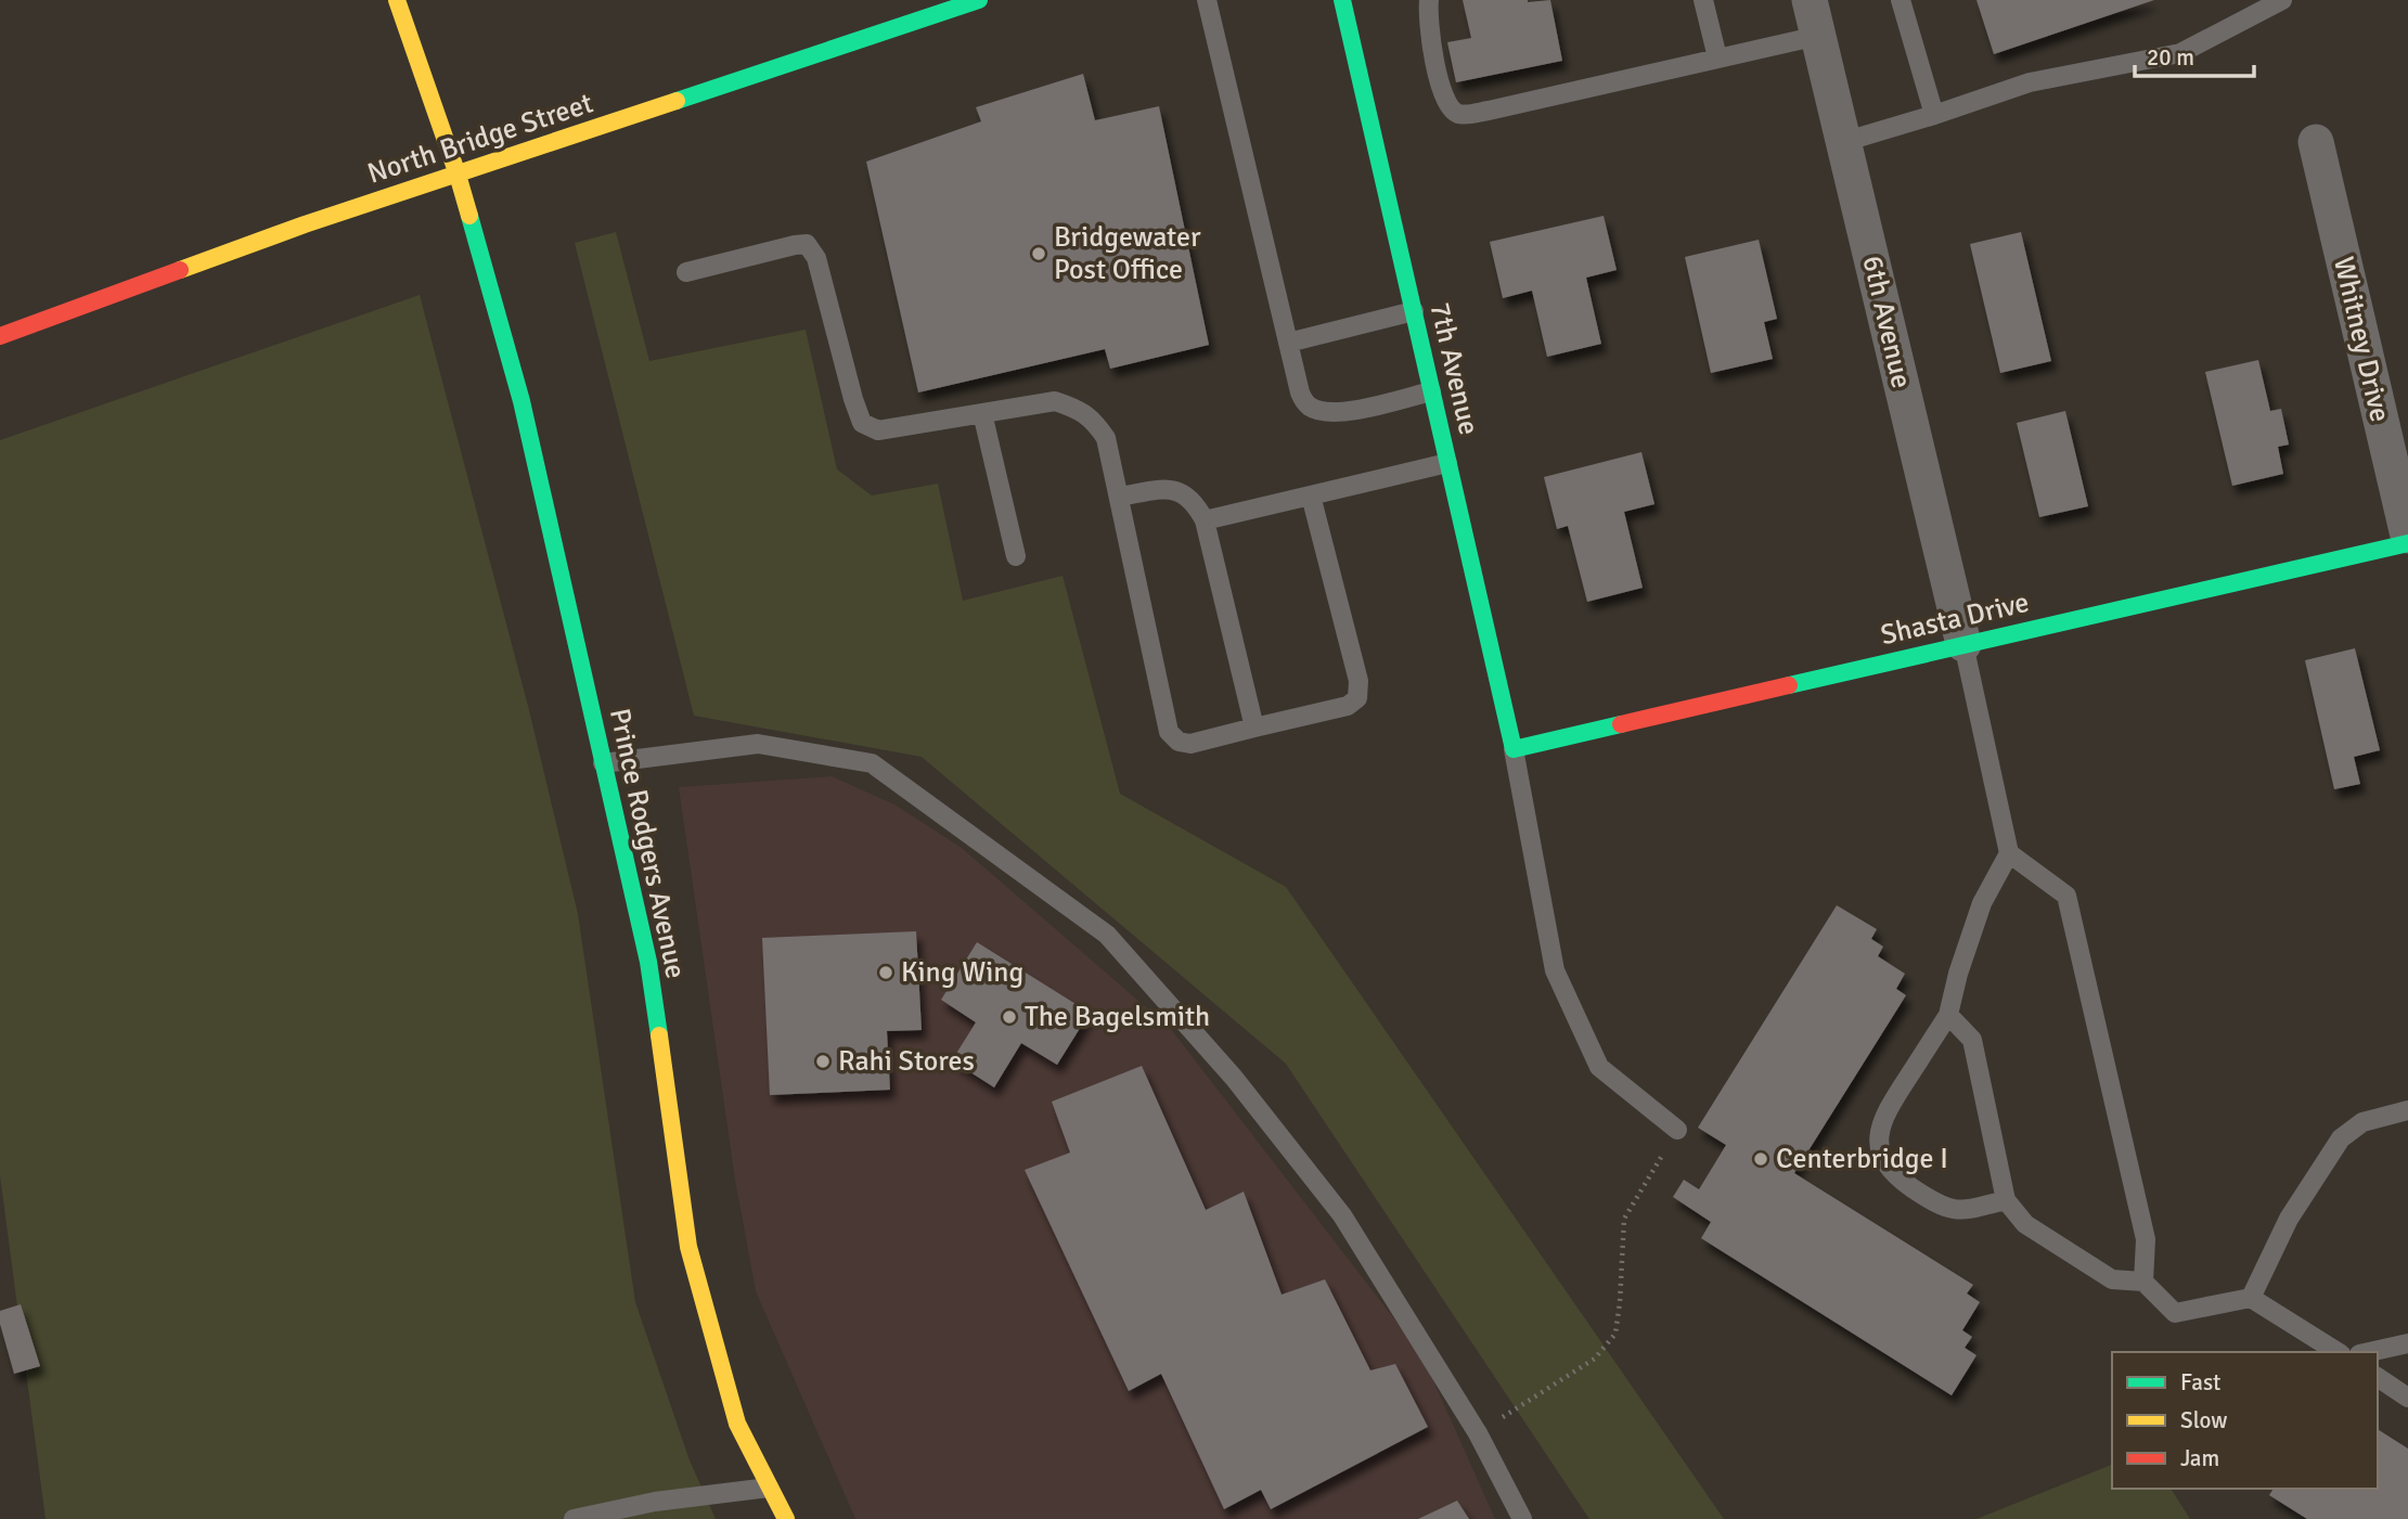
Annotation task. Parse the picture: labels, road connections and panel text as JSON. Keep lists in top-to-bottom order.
{
  "streets": {
    "street": [
      "North Bridge Street",
      "6th Avenue",
      "Whitney Drive",
      "7th Avenue",
      "Shasta Drive",
      "Prince Rodgers Avenue"
    ]
  },
  "crossings": [
    ["North Bridge Street", "Prince Rodgers Avenue"],
    ["6th Avenue", "Shasta Drive"],
    ["7th Avenue", "Shasta Drive"]
  ],
  "places": [
    "Bridgewater Post Office",
    "King Wing",
    "The Bagelsmith",
    "Rahi Stores",
    "Centerbridge I"
  ],
  "legend": ["Fast", "Slow", "Jam"],
  "scale_bar": "20 m"
}
